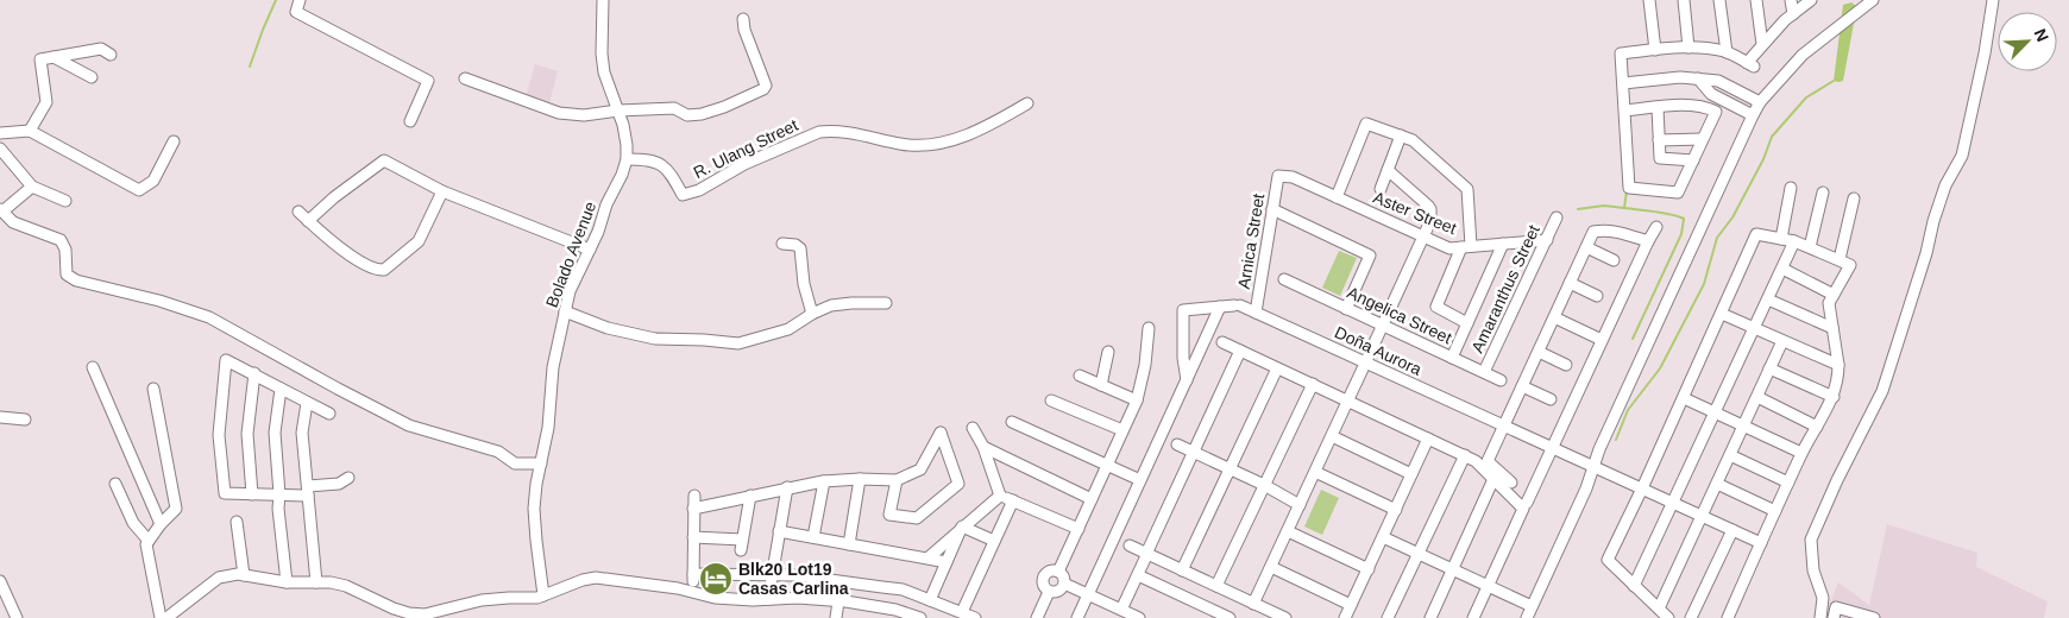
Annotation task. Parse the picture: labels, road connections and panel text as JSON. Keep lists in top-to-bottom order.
{
  "streets": {
    "street": [
      "R. Ulang Street",
      "Aster Street",
      "Arnica Street",
      "Bolado Avenue",
      "Amaranthus Street",
      "Angelica Street",
      "Doña Aurora"
    ]
  },
  "crossings": [
    ["R. Ulang Street", "Bolado Avenue"],
    ["Aster Street", "Arnica Street"],
    ["Aster Street", "Amaranthus Street"],
    ["Arnica Street", "Doña Aurora"],
    ["Amaranthus Street", "Angelica Street"]
  ],
  "places": {
    "hotel": ["Blk20 Lot19 Casas Carlina"]
  },
  "north": "top right"
}
